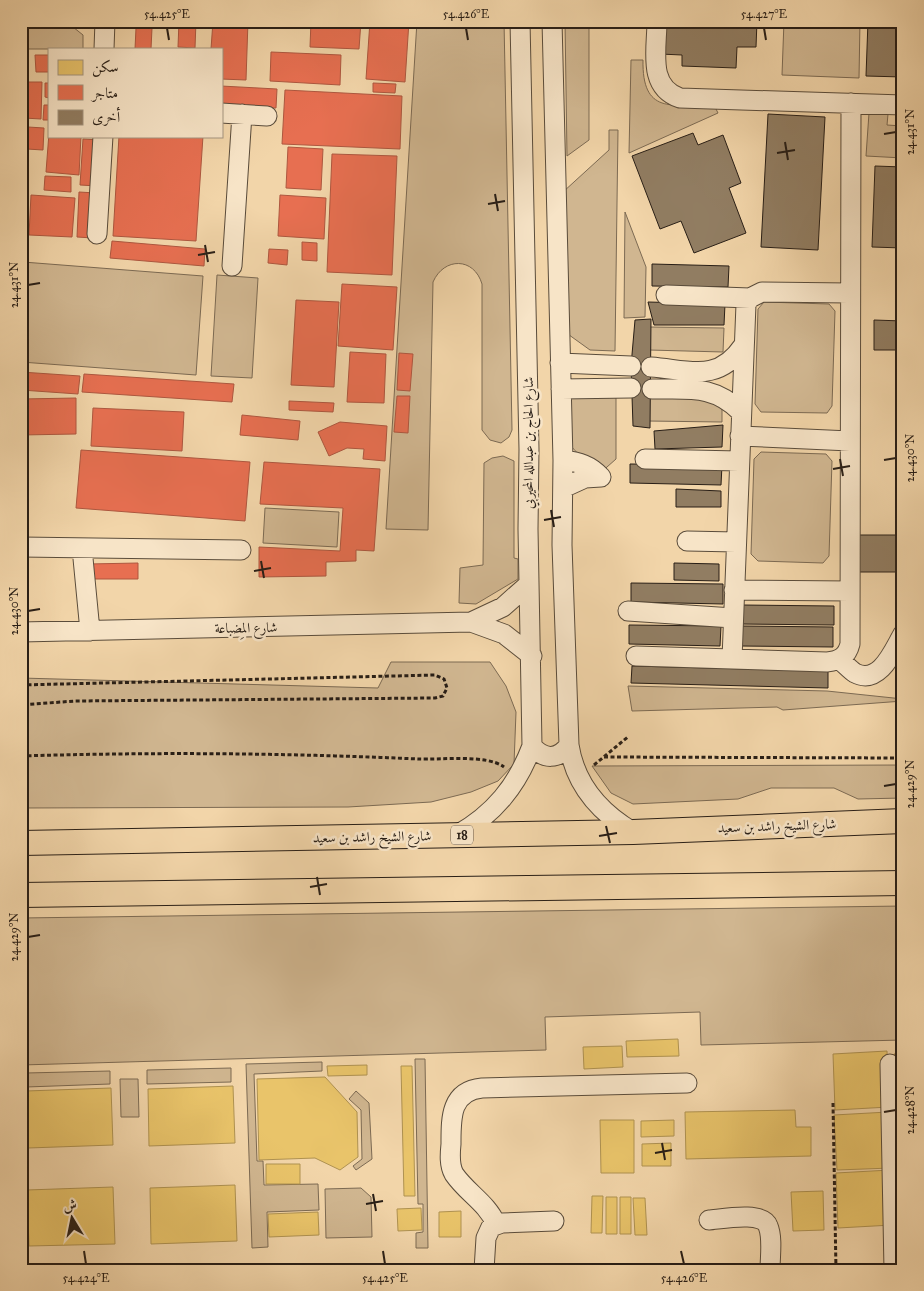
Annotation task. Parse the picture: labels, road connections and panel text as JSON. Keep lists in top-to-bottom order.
{
  "streets": {
    "main road": ["شارع الشيخ راشد بن سعيد", "18"],
    "street": ["شارع الحاج بن عبدالله المحيربي", "شارع المِضباعة"]
  },
  "crossings": [
    ["شارع الحاج بن عبدالله المحيربي", "شارع المِضباعة"],
    ["شارع الحاج بن عبدالله المحيربي", "شارع الشيخ راشد بن سعيد"]
  ],
  "legend": ["سكن", "متاجر", "أخرى"],
  "north": "top",
  "coordinates": [
    "54.425°E",
    "54.426°E",
    "54.427°E",
    "24.431°N",
    "24.430°N",
    "24.429°N",
    "24.428°N",
    "54.424°E"
  ]
}
